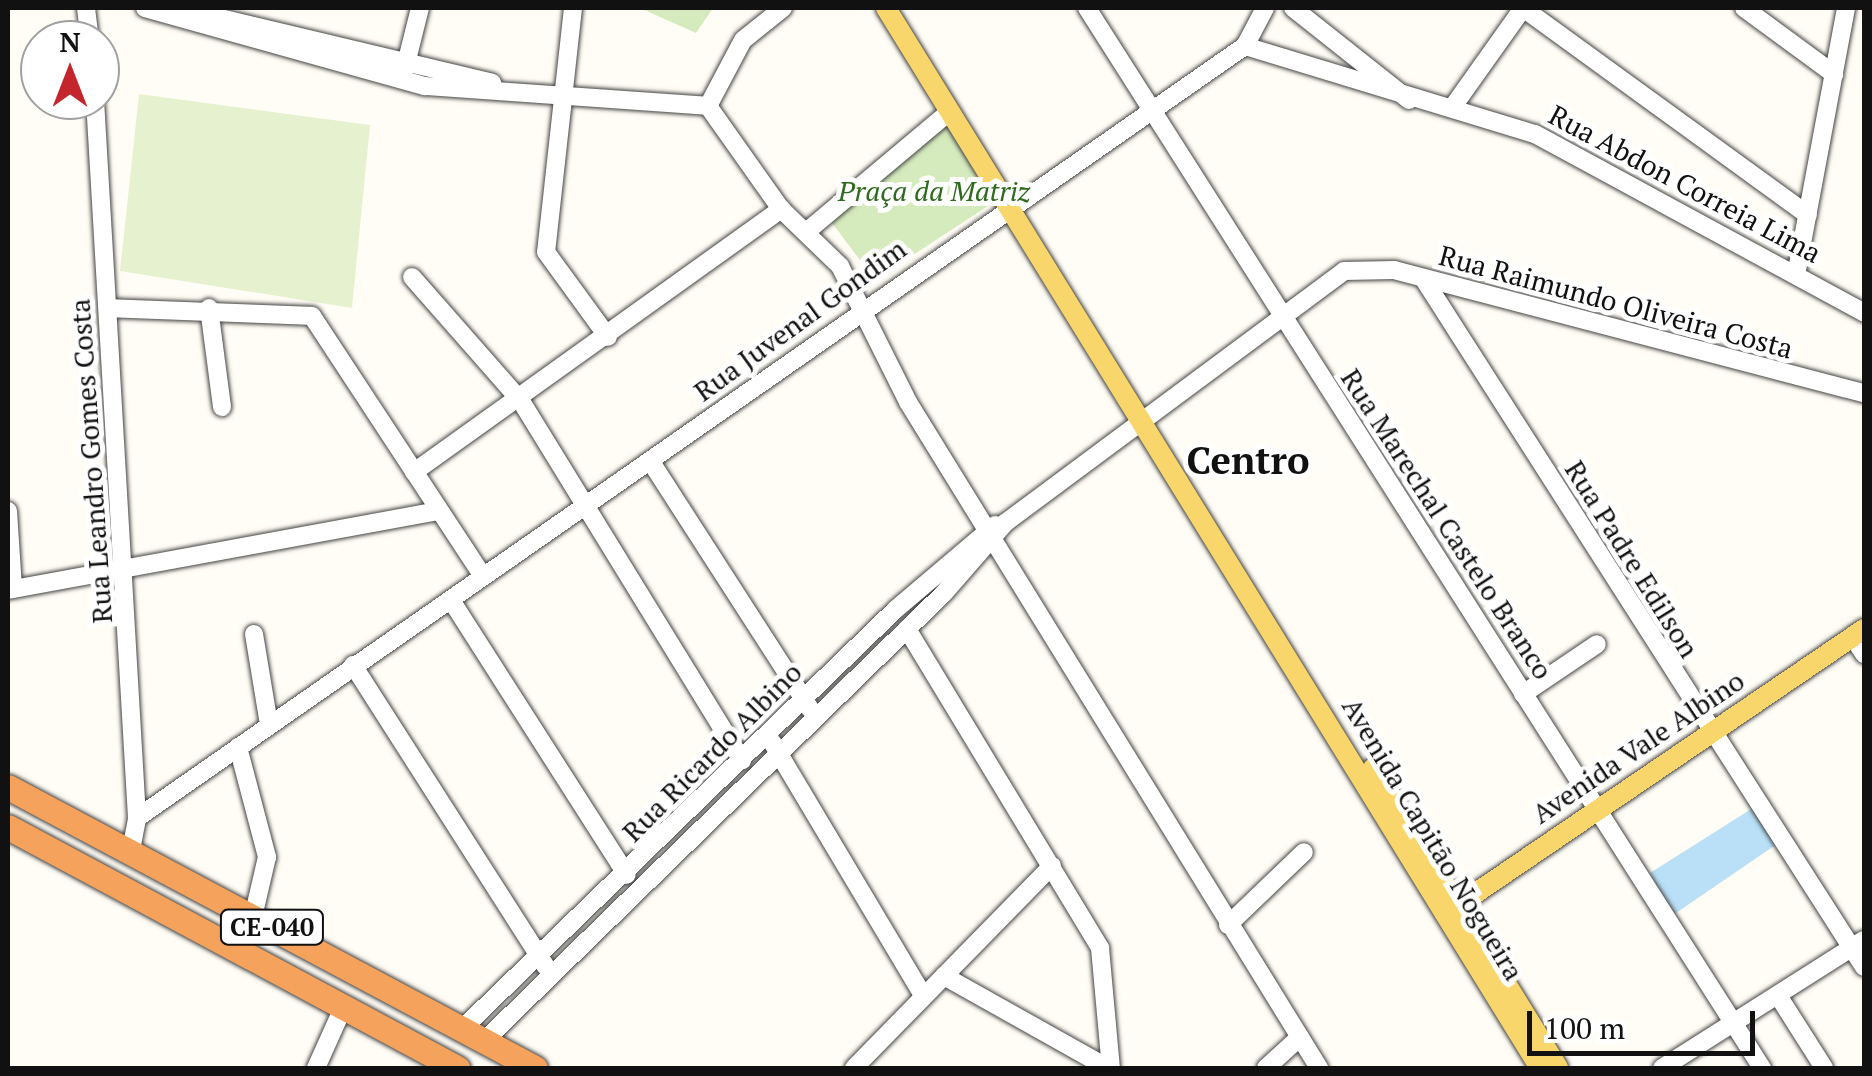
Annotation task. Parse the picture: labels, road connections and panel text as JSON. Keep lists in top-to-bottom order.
{
  "streets": {
    "highway": ["CE-040"],
    "main road": ["Avenida Vale Albino", "Avenida Capitão Nogueira"],
    "street": [
      "Rua Abdon Correia Lima",
      "Rua Raimundo Oliveira Costa",
      "Rua Juvenal Gondim",
      "Rua Leandro Gomes Costa",
      "Rua Marechal Castelo Branco",
      "Rua Padre Edilson",
      "Rua Ricardo Albino"
    ]
  },
  "crossings": [
    ["Rua Abdon Correia Lima", "Rua Juvenal Gondim"],
    ["Rua Raimundo Oliveira Costa", "Rua Marechal Castelo Branco"],
    ["Rua Raimundo Oliveira Costa", "Rua Padre Edilson"],
    ["Rua Juvenal Gondim", "Rua Leandro Gomes Costa"],
    ["Rua Juvenal Gondim", "Rua Marechal Castelo Branco"],
    ["Rua Juvenal Gondim", "Avenida Capitão Nogueira"],
    ["Rua Marechal Castelo Branco", "Avenida Vale Albino"],
    ["Rua Padre Edilson", "Avenida Vale Albino"],
    ["Avenida Vale Albino", "Avenida Capitão Nogueira"],
    ["Rua Ricardo Albino", "CE-040"]
  ],
  "districts": ["Centro"],
  "parks": ["Praça da Matriz"],
  "scale_bar": "100 m",
  "north": "top"
}
